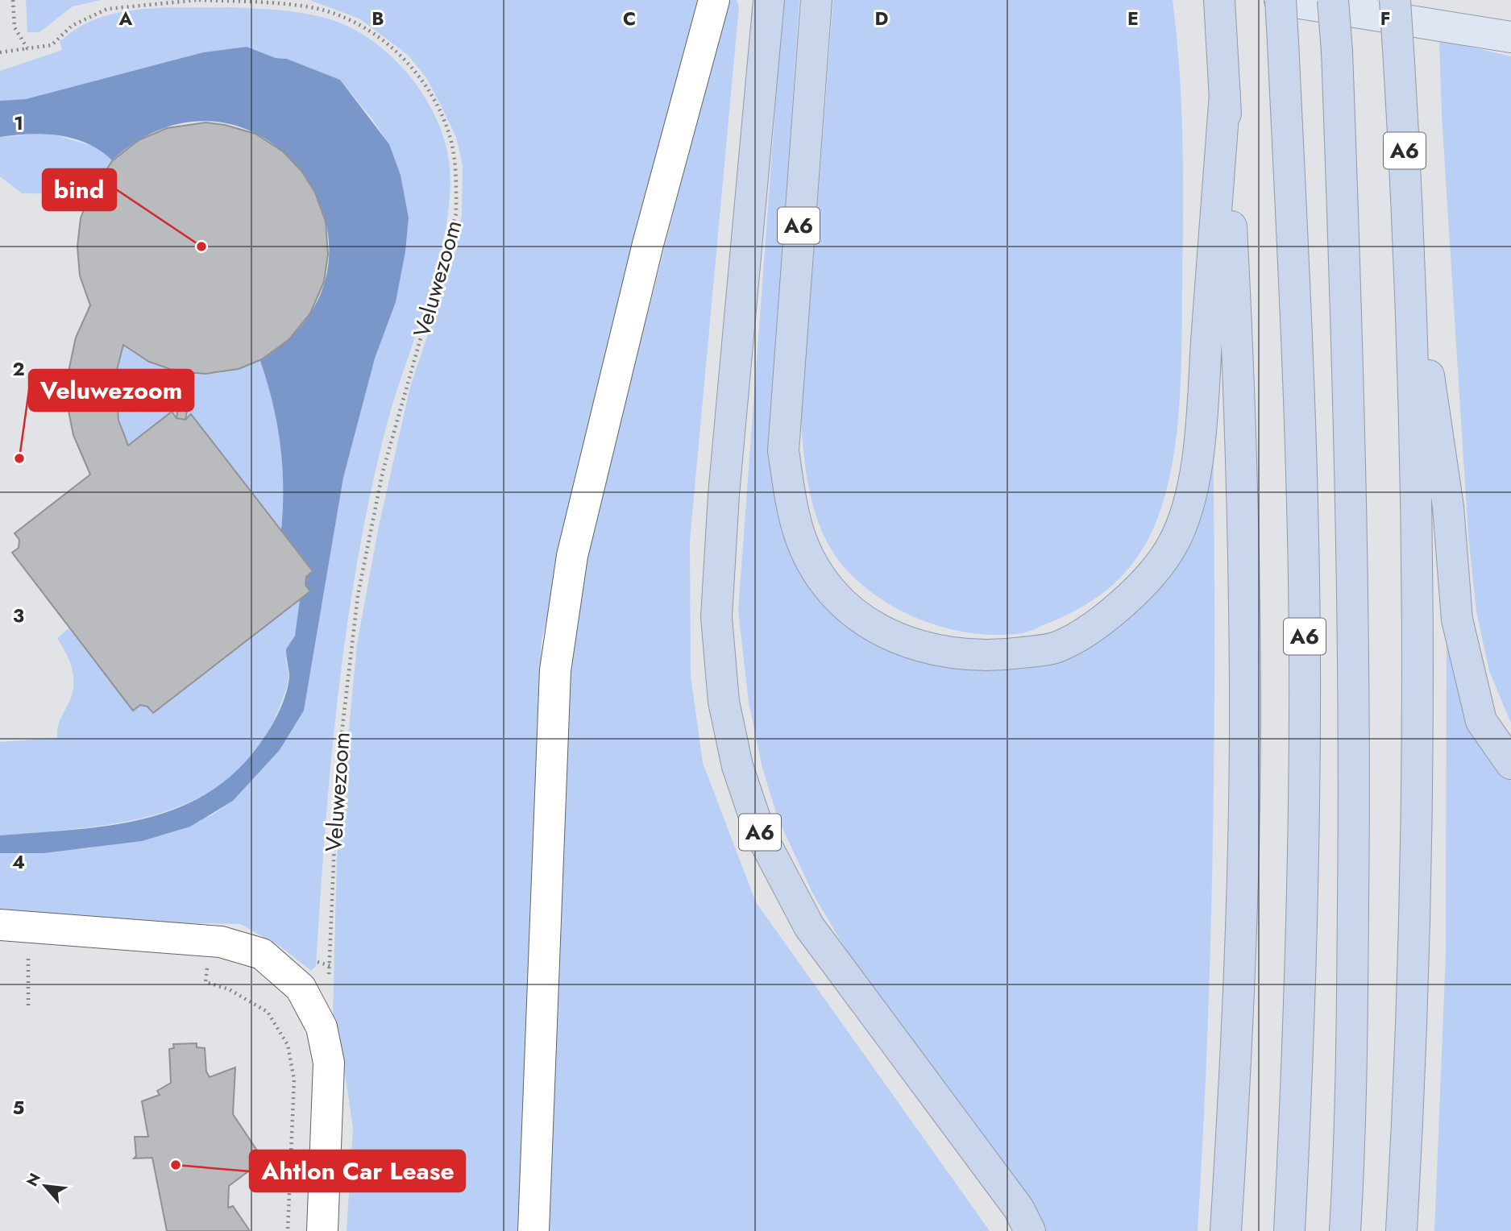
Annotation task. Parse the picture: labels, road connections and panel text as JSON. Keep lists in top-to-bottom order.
{
  "streets": {
    "highway": ["A6"],
    "path": ["Veluwezoom"]
  },
  "places": ["bind", "Veluwezoom", "Ahtlon Car Lease"],
  "north": "top left",
  "grid": {
    "columns": [
      "A",
      "B",
      "C",
      "D",
      "E",
      "F"
    ],
    "rows": [
      "1",
      "2",
      "3",
      "4",
      "5"
    ]
  }
}
